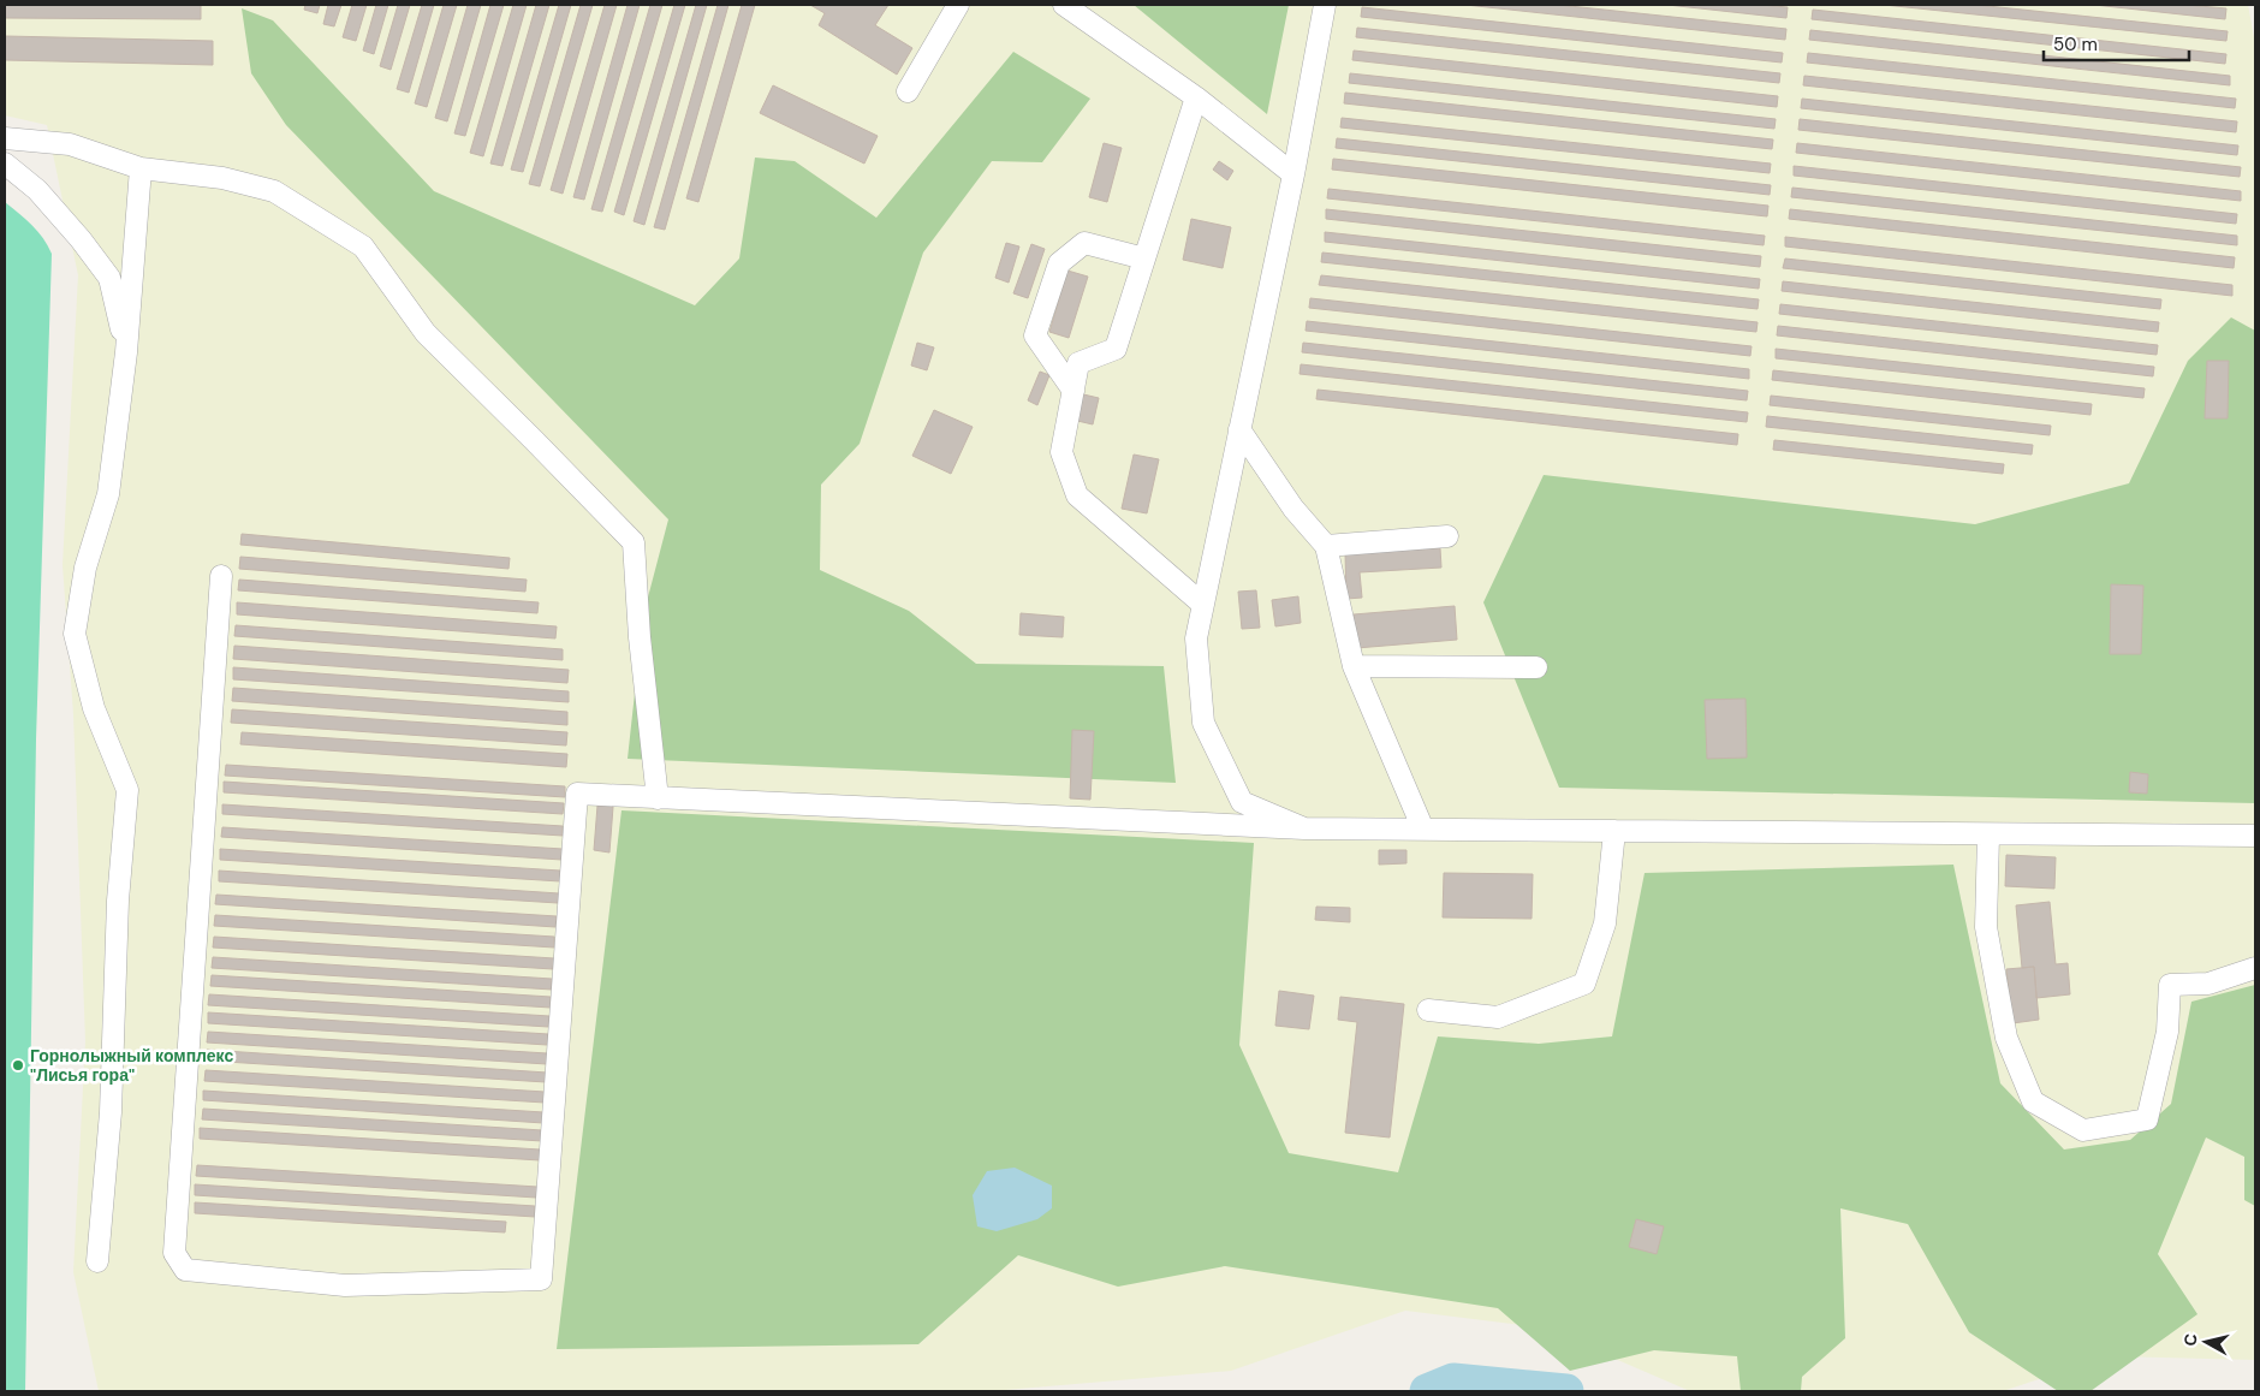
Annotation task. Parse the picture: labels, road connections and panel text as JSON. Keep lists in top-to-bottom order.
{
  "places": ["Горнолыжный комплекс \"Лисья гора\""],
  "scale_bar": "50 m",
  "north": "left"
}
